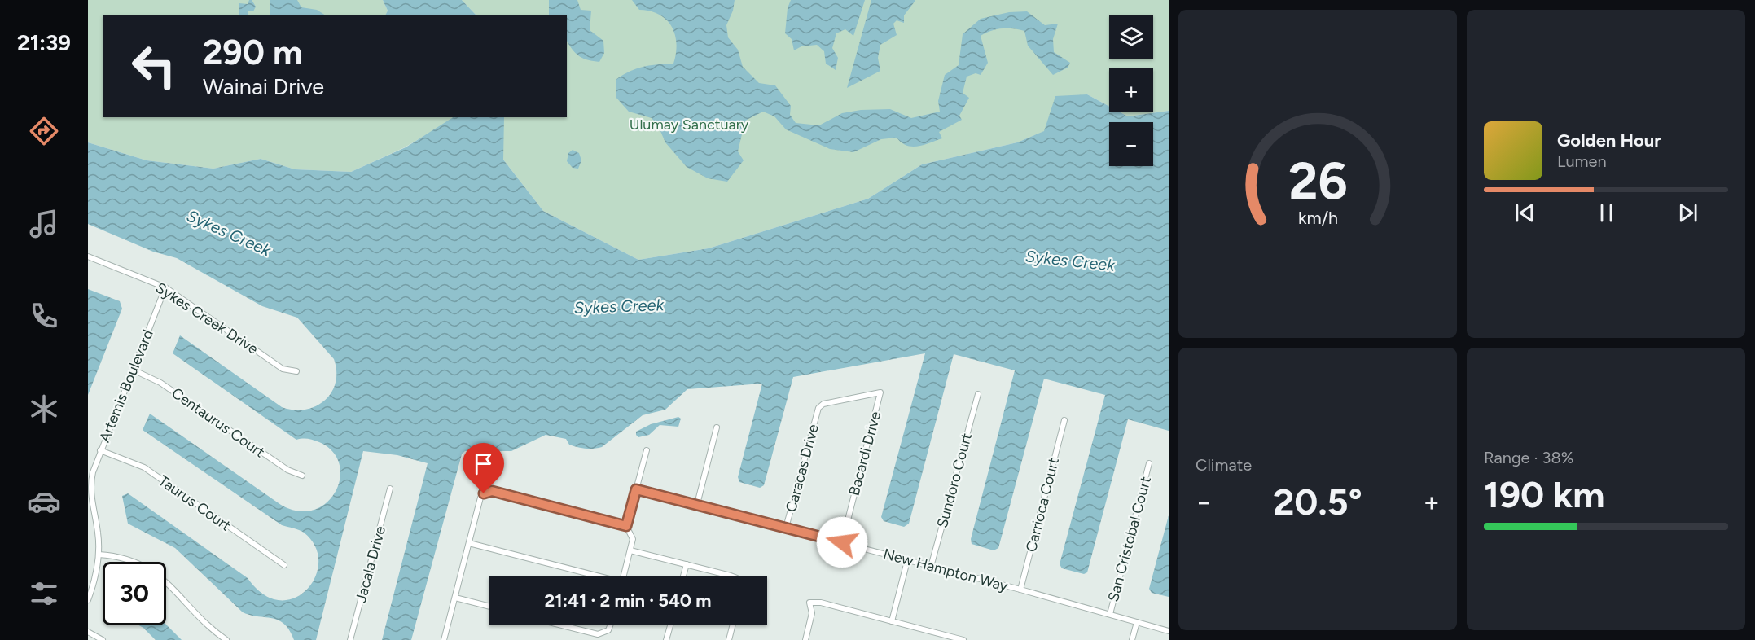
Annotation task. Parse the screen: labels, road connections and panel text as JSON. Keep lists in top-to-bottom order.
{
  "streets": {
    "street": [
      "Sykes Creek Drive",
      "Artemis Boulevard",
      "Centaurus Court",
      "Bacardi Drive",
      "Caracas Drive",
      "Sundoro Court",
      "Taurus Court",
      "Carrioca Court",
      "San Cristobal Court",
      "Jacala Drive",
      "New Hampton Way"
    ]
  },
  "crossings": [
    ["Sykes Creek Drive", "Artemis Boulevard"],
    ["Artemis Boulevard", "Centaurus Court"],
    ["Artemis Boulevard", "Taurus Court"],
    ["Bacardi Drive", "Caracas Drive"],
    ["Bacardi Drive", "New Hampton Way"],
    ["Caracas Drive", "New Hampton Way"],
    ["Sundoro Court", "New Hampton Way"],
    ["Carrioca Court", "New Hampton Way"],
    ["San Cristobal Court", "New Hampton Way"]
  ],
  "water": ["Sykes Creek"],
  "parks": ["Ulumay Sanctuary"],
  "page": {
    "tabs": "21:39",
    "map_buttons": ["+", "−"],
    "turn": ["290 m", "Wainai Drive"],
    "song": ["Golden Hour", "Lumen"],
    "tile": [
      "Climate",
      ["Range · 38%", "190 km"]
    ],
    "heat": ["−", "20.5°", "+"],
    "limit": "30",
    "trip": "21:41 · 2 min · 540 m",
    "gauge": ["26", "km/h"]
  }
}
